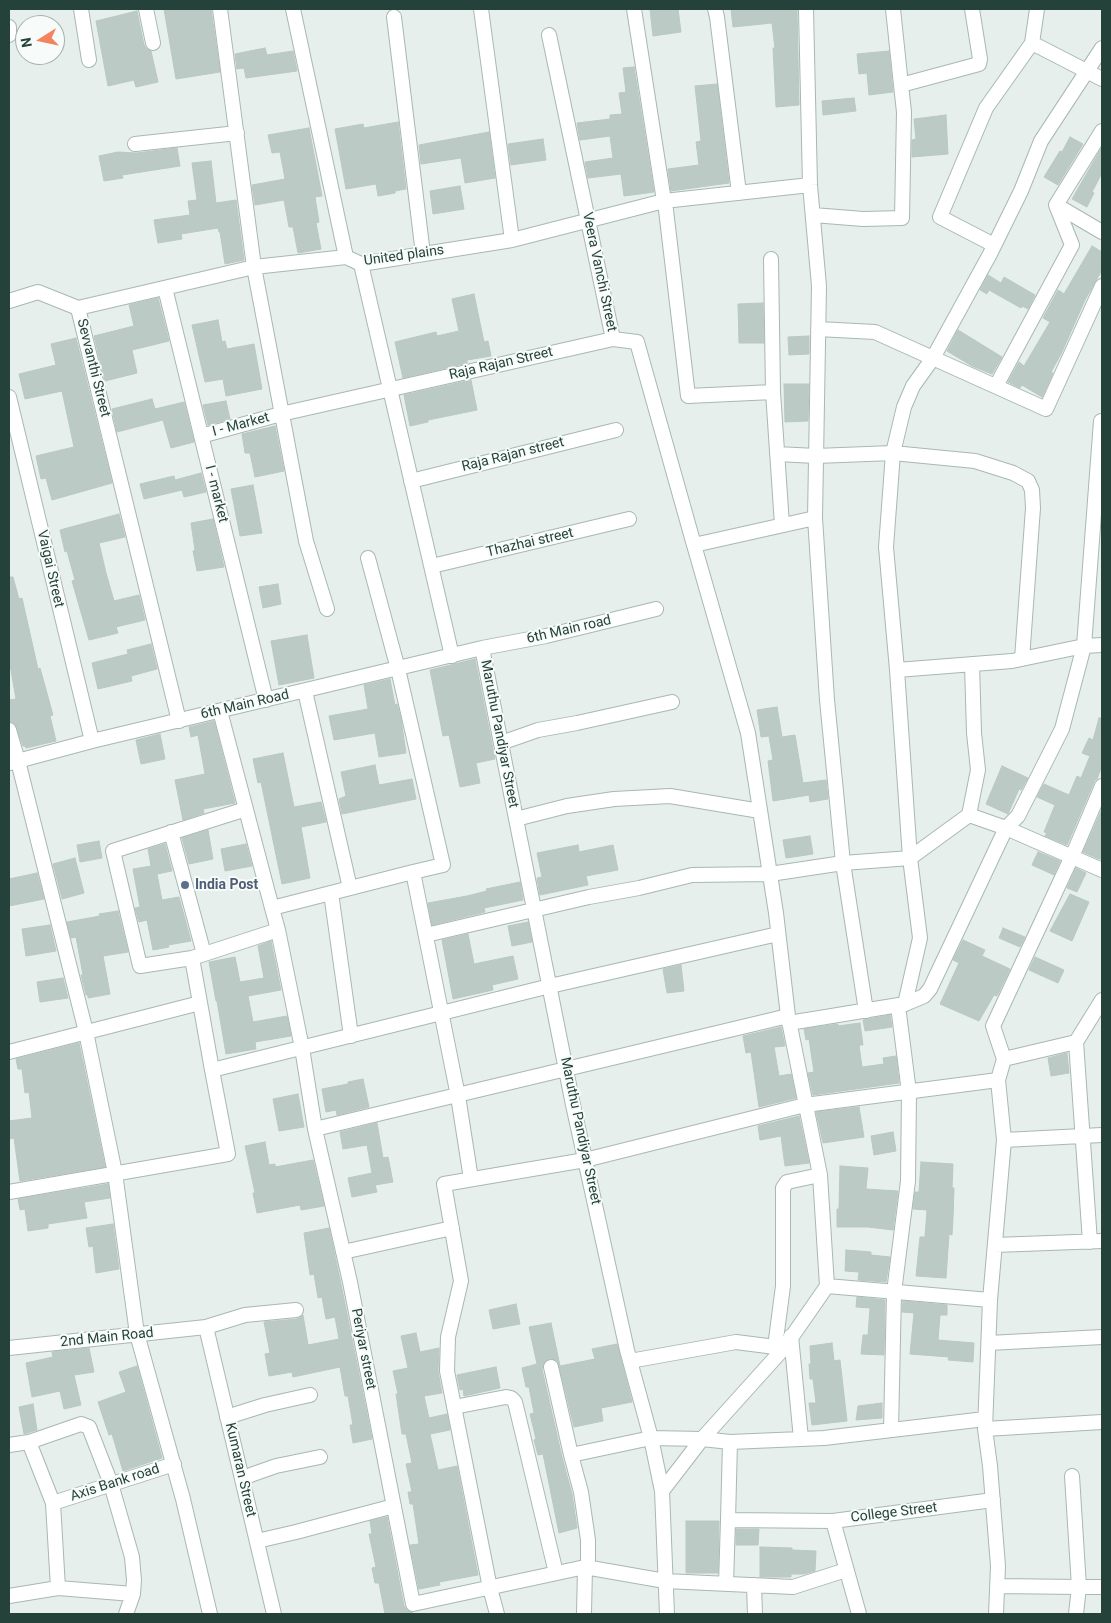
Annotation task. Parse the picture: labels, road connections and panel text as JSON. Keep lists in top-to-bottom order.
{
  "streets": {
    "street": [
      "United plains",
      "Veera Vanchi Street",
      "Raja Rajan Street",
      "Sevvanthi Street",
      "I - Market",
      "Raja Rajan street",
      "I - market",
      "Thazhai street",
      "Vaigai Street",
      "6th Main road",
      "6th Main Road",
      "Maruthu Pandiyar Street",
      "2nd Main Road",
      "Periyar street",
      "Kumaran Street",
      "Axis Bank road",
      "College Street"
    ]
  },
  "crossings": [
    ["United plains", "Veera Vanchi Street"],
    ["United plains", "Sevvanthi Street"],
    ["Veera Vanchi Street", "Raja Rajan Street"],
    ["Raja Rajan Street", "I - Market"],
    ["Sevvanthi Street", "I - market"],
    ["Sevvanthi Street", "6th Main Road"],
    ["I - Market", "I - market"],
    ["I - market", "6th Main Road"],
    ["Vaigai Street", "6th Main Road"],
    ["6th Main road", "6th Main Road"],
    ["6th Main road", "Maruthu Pandiyar Street"],
    ["6th Main Road", "Maruthu Pandiyar Street"],
    ["6th Main Road", "Periyar street"],
    ["2nd Main Road", "Kumaran Street"]
  ],
  "places": ["India Post"],
  "north": "left"
}
